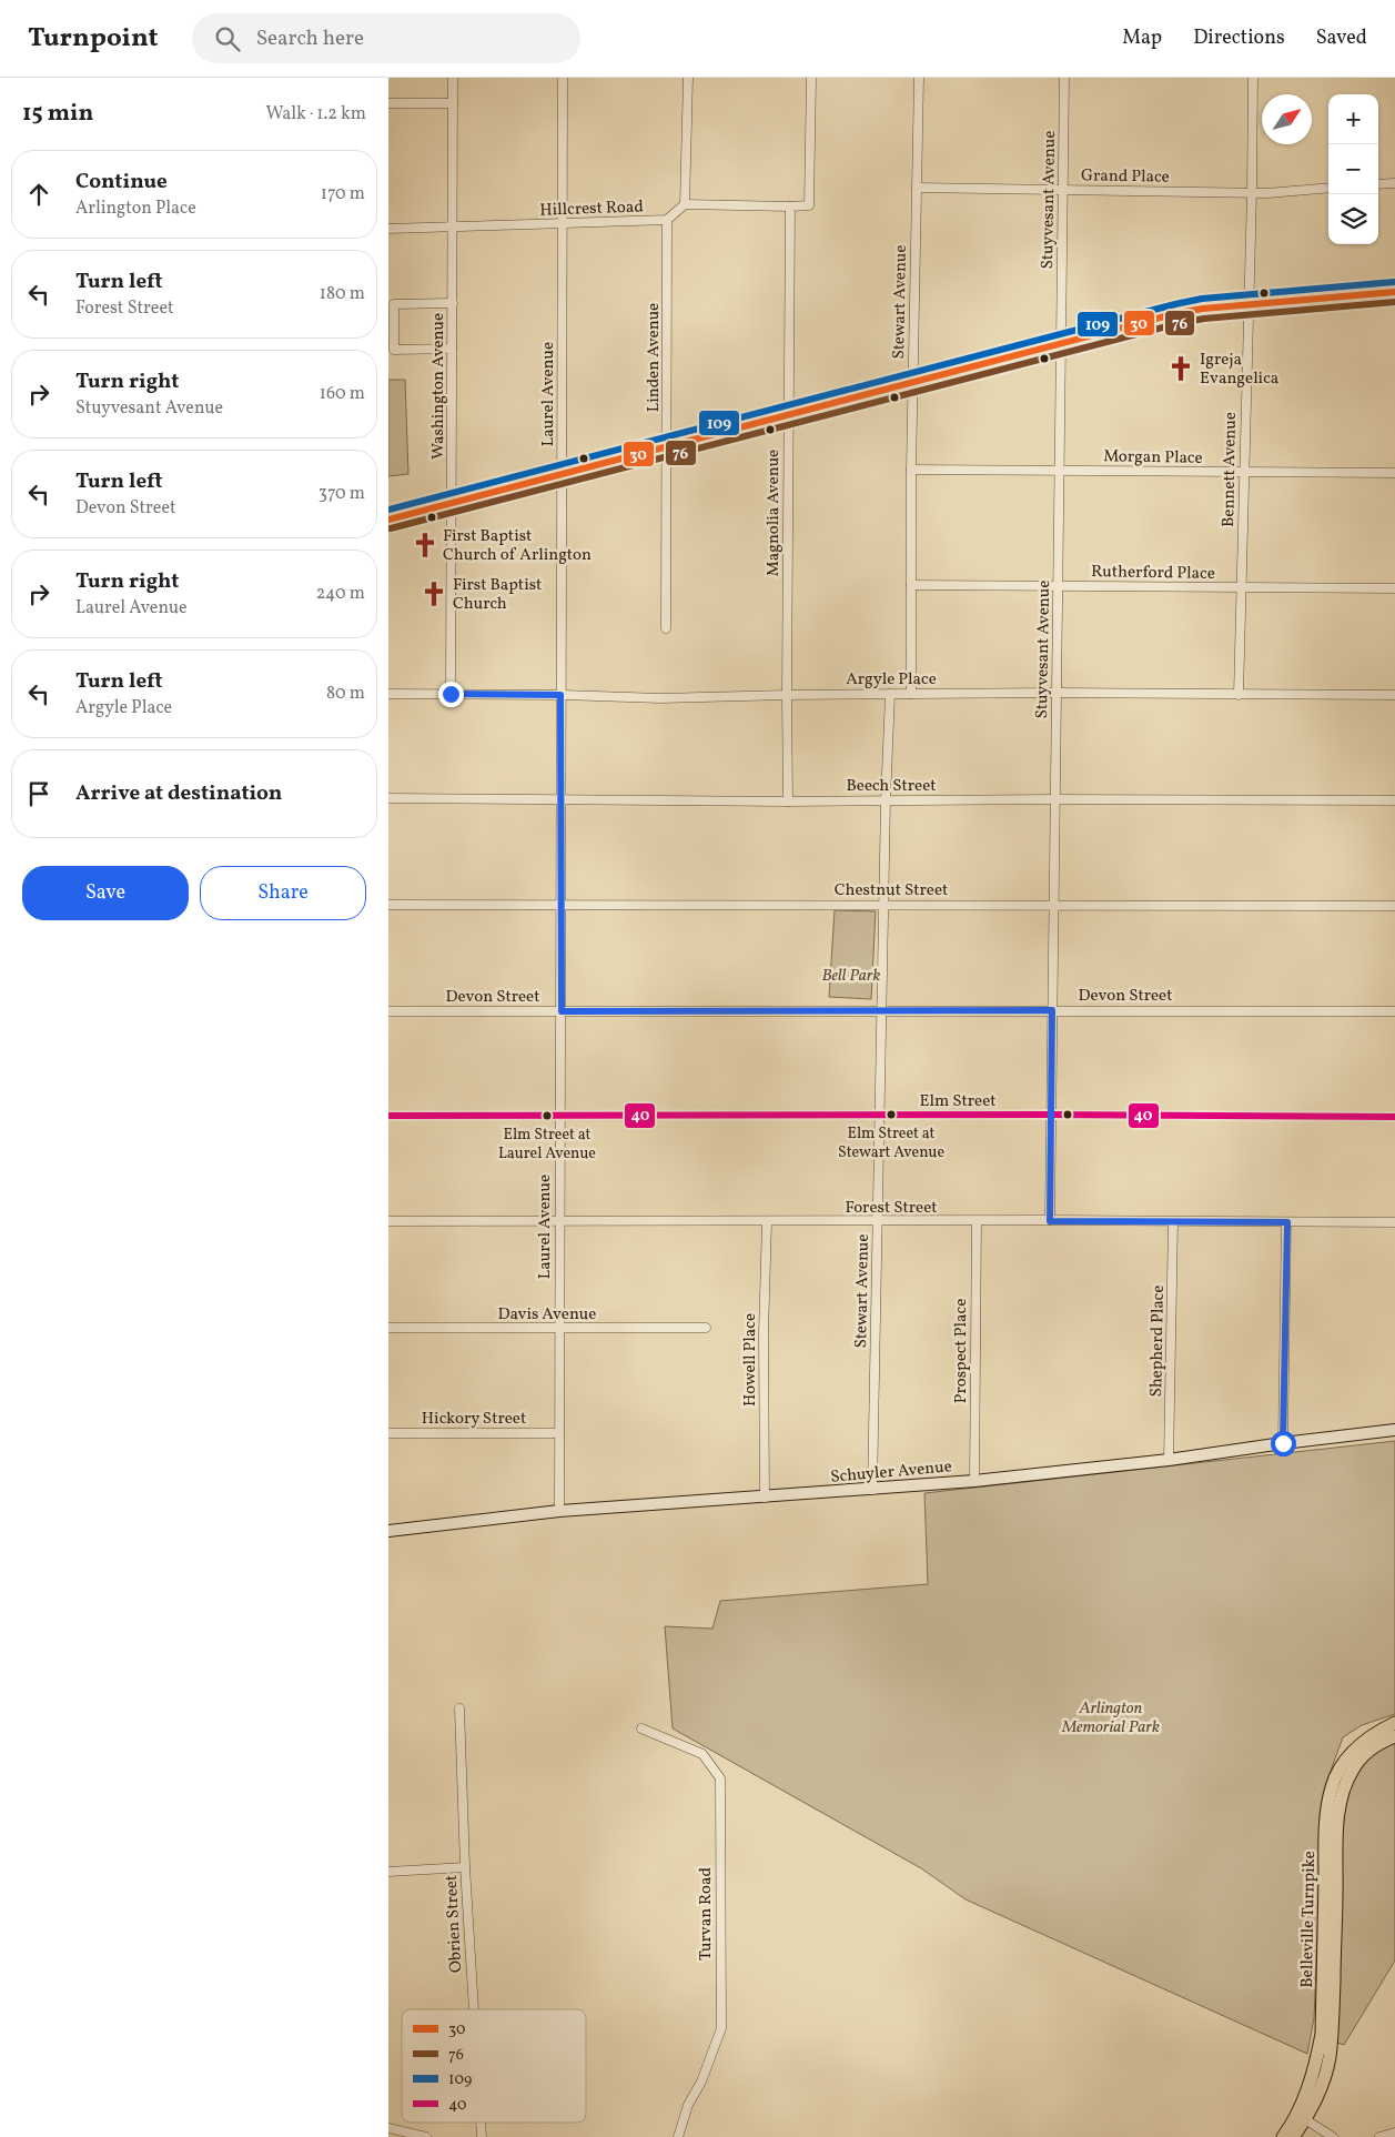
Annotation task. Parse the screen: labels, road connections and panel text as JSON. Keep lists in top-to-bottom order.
{
  "streets": {
    "main road": ["Schuyler Avenue", "Belleville Turnpike"],
    "street": [
      "Grand Place",
      "Stuyvesant Avenue",
      "Hillcrest Road",
      "Stewart Avenue",
      "Linden Avenue",
      "Washington Avenue",
      "Laurel Avenue",
      "Morgan Place",
      "Bennett Avenue",
      "Magnolia Avenue",
      "Rutherford Place",
      "Argyle Place",
      "Beech Street",
      "Chestnut Street",
      "Devon Street",
      "Elm Street",
      "Forest Street",
      "Davis Avenue",
      "Shepherd Place",
      "Prospect Place",
      "Howell Place",
      "Hickory Street",
      "Turvan Road",
      "Obrien Street"
    ]
  },
  "crossings": [
    ["Grand Place", "Stuyvesant Avenue"],
    ["Grand Place", "Stewart Avenue"],
    ["Grand Place", "Bennett Avenue"],
    ["Stuyvesant Avenue", "Morgan Place"],
    ["Stuyvesant Avenue", "Rutherford Place"],
    ["Stuyvesant Avenue", "Argyle Place"],
    ["Stuyvesant Avenue", "Beech Street"],
    ["Stuyvesant Avenue", "Chestnut Street"],
    ["Stuyvesant Avenue", "Devon Street"],
    ["Stuyvesant Avenue", "Elm Street"],
    ["Stuyvesant Avenue", "Forest Street"],
    ["Hillcrest Road", "Linden Avenue"],
    ["Hillcrest Road", "Washington Avenue"],
    ["Hillcrest Road", "Laurel Avenue"],
    ["Stewart Avenue", "Morgan Place"],
    ["Stewart Avenue", "Rutherford Place"],
    ["Stewart Avenue", "Argyle Place"],
    ["Stewart Avenue", "Beech Street"],
    ["Stewart Avenue", "Chestnut Street"],
    ["Stewart Avenue", "Devon Street"],
    ["Stewart Avenue", "Elm Street"],
    ["Stewart Avenue", "Forest Street"],
    ["Stewart Avenue", "Schuyler Avenue"],
    ["Washington Avenue", "Argyle Place"],
    ["Laurel Avenue", "Argyle Place"],
    ["Laurel Avenue", "Beech Street"],
    ["Laurel Avenue", "Chestnut Street"],
    ["Laurel Avenue", "Devon Street"],
    ["Laurel Avenue", "Elm Street"],
    ["Laurel Avenue", "Forest Street"],
    ["Laurel Avenue", "Davis Avenue"],
    ["Laurel Avenue", "Hickory Street"],
    ["Laurel Avenue", "Schuyler Avenue"],
    ["Morgan Place", "Bennett Avenue"],
    ["Bennett Avenue", "Rutherford Place"],
    ["Bennett Avenue", "Argyle Place"],
    ["Magnolia Avenue", "Argyle Place"],
    ["Magnolia Avenue", "Beech Street"],
    ["Forest Street", "Shepherd Place"],
    ["Forest Street", "Prospect Place"],
    ["Forest Street", "Howell Place"],
    ["Shepherd Place", "Schuyler Avenue"],
    ["Prospect Place", "Schuyler Avenue"],
    ["Howell Place", "Schuyler Avenue"]
  ],
  "parks": ["Bell Park", "Arlington Memorial Park"],
  "places": {
    "church": ["Igreja Evangelica", "First Baptist Church of Arlington", "First Baptist Church"],
    "other": ["Elm Street at Stewart Avenue", "Elm Street at Laurel Avenue"]
  },
  "lines": [
    "transit line 109",
    "transit line 30",
    "transit line 76",
    "transit line 40"
  ],
  "legend": [
    "30",
    "76",
    "109",
    "40"
  ],
  "north": "top right",
  "page": {
    "header": "Turnpoint",
    "search": "Search here",
    "nav": ["Map", "Directions", "Saved"],
    "heading": ["15 min", "Walk · 1.2 km"],
    "map_buttons": ["+", "−"],
    "list": [
      ["Continue", "Arlington Place", "170 m"],
      ["Turn left", "Forest Street", "180 m"],
      ["Turn right", "Stuyvesant Avenue", "160 m"],
      ["Turn left", "Devon Street", "370 m"],
      ["Turn right", "Laurel Avenue", "240 m"],
      ["Turn left", "Argyle Place", "80 m"],
      "Arrive at destination"
    ],
    "buttons": ["Save", "Share"]
  }
}
